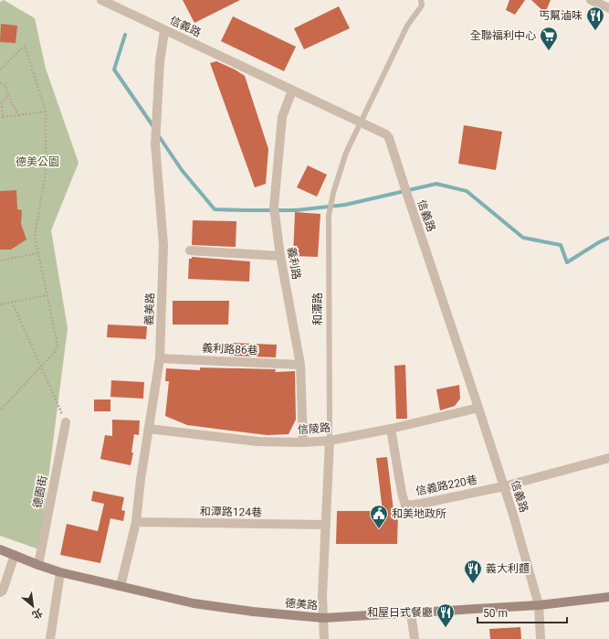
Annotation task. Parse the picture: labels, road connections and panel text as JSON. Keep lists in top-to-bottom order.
{
  "streets": {
    "main road": ["德美路"],
    "street": [
      "信義路",
      "義利路",
      "義美路",
      "和潭路",
      "義利路86巷",
      "信陵路",
      "信義路220巷",
      "德園街",
      "和潭路124巷"
    ]
  },
  "crossings": [
    ["信義路", "義利路"],
    ["信義路", "義美路"],
    ["信義路", "和潭路"],
    ["信義路", "信陵路"],
    ["信義路", "信義路220巷"],
    ["信義路", "德美路"],
    ["義利路", "義利路86巷"],
    ["義利路", "信陵路"],
    ["義美路", "義利路86巷"],
    ["義美路", "信陵路"],
    ["義美路", "和潭路124巷"],
    ["義美路", "德美路"],
    ["和潭路", "信陵路"],
    ["和潭路", "和潭路124巷"],
    ["和潭路", "德美路"],
    ["信陵路", "信義路220巷"],
    ["德園街", "德美路"]
  ],
  "parks": ["德美公園"],
  "places": {
    "restaurant": ["丐幫滷味", "義大利麵", "和屋日式餐廳"],
    "supermarket": ["全聯福利中心"],
    "public building": ["和美地政所"]
  },
  "scale_bar": "50 m",
  "north": "bottom right"
}
